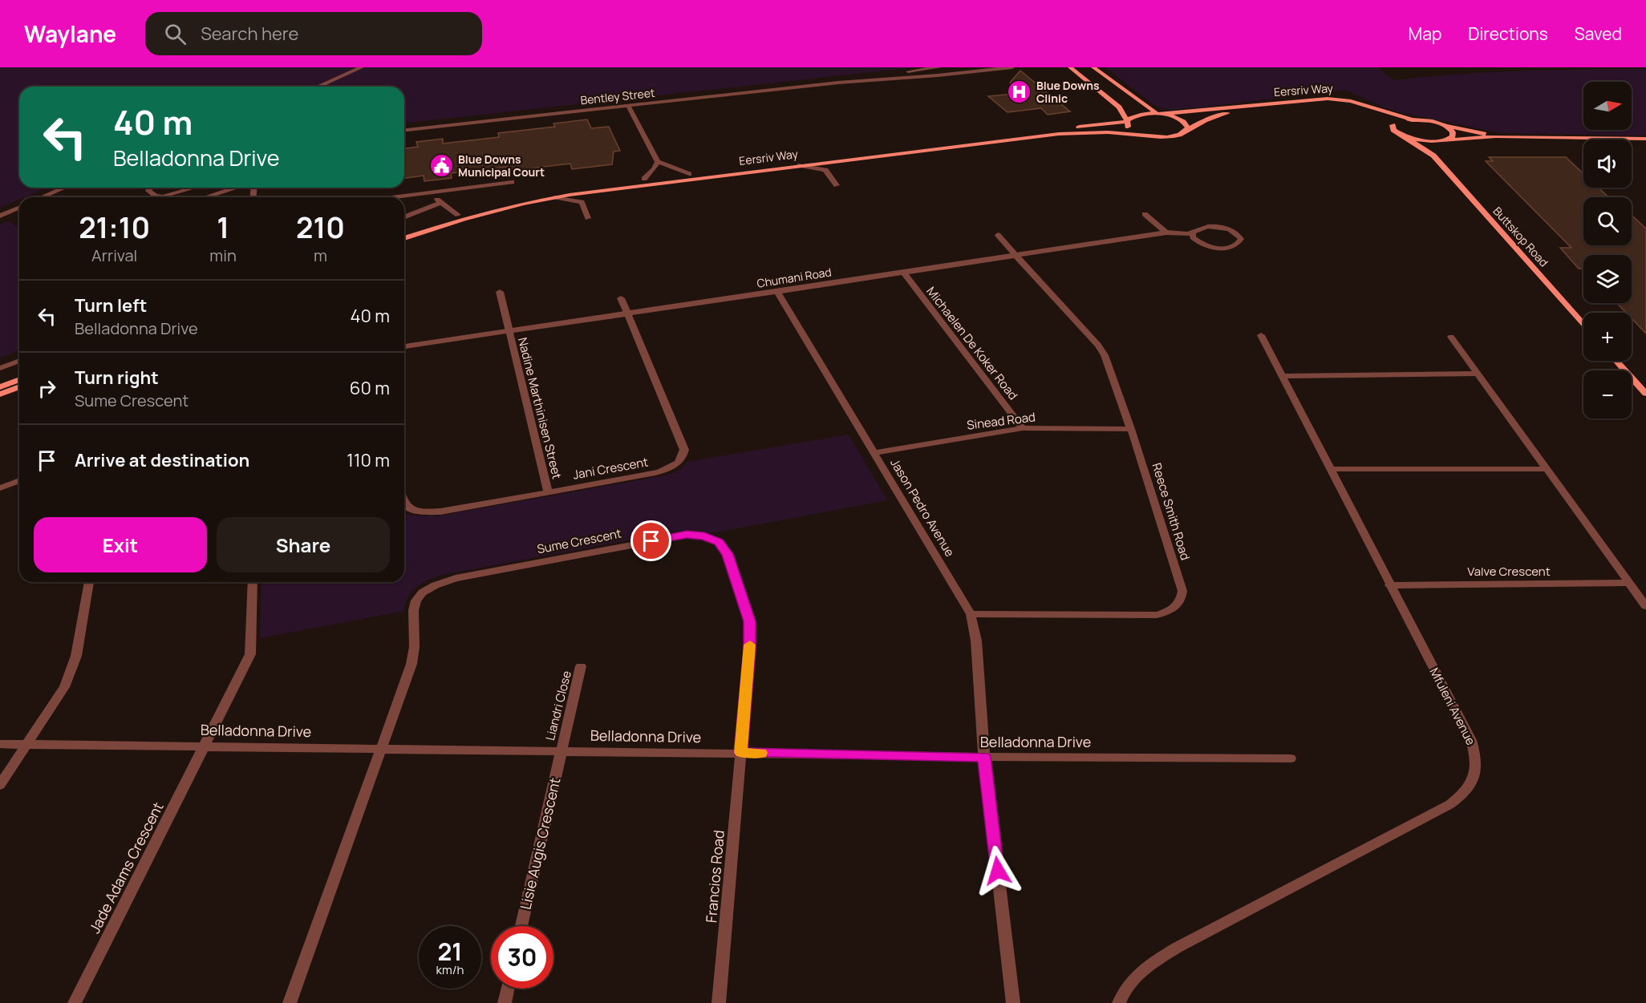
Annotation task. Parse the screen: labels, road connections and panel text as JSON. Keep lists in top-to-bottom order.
{
  "streets": {
    "main road": ["Eersriv Way", "Buttskop Road"],
    "street": [
      "Bentley Street",
      "Chumani Road",
      "Michaelen De Koker Road",
      "Nadine Marthinisen Street",
      "Sinead Road",
      "Jani Crescent",
      "Jason Pedro Avenue",
      "Reece Smith Road",
      "Sume Crescent",
      "Valve Crescent",
      "Liandri Close",
      "Mfuleni Avenue",
      "Belladonna Drive",
      "Lisie Augis Crescent",
      "Jade Adams Crescent",
      "Francios Road"
    ]
  },
  "crossings": [
    ["Eersriv Way", "Buttskop Road"],
    ["Chumani Road", "Michaelen De Koker Road"],
    ["Chumani Road", "Nadine Marthinisen Street"],
    ["Chumani Road", "Jani Crescent"],
    ["Chumani Road", "Jason Pedro Avenue"],
    ["Chumani Road", "Reece Smith Road"],
    ["Michaelen De Koker Road", "Sinead Road"],
    ["Nadine Marthinisen Street", "Jani Crescent"],
    ["Sinead Road", "Jason Pedro Avenue"],
    ["Sinead Road", "Reece Smith Road"],
    ["Jason Pedro Avenue", "Reece Smith Road"],
    ["Jason Pedro Avenue", "Belladonna Drive"],
    ["Sume Crescent", "Belladonna Drive"],
    ["Sume Crescent", "Francios Road"],
    ["Valve Crescent", "Mfuleni Avenue"],
    ["Liandri Close", "Belladonna Drive"],
    ["Liandri Close", "Lisie Augis Crescent"],
    ["Belladonna Drive", "Lisie Augis Crescent"],
    ["Belladonna Drive", "Jade Adams Crescent"],
    ["Belladonna Drive", "Francios Road"]
  ],
  "places": {
    "hospital": ["Blue Downs Clinic"],
    "public building": ["Blue Downs Municipal Court"]
  },
  "north": "right",
  "page": {
    "header": "Waylane",
    "search": "Search here",
    "nav": ["Map", "Directions", "Saved"],
    "map_buttons": ["+", "−"],
    "turn": ["40 m", "Belladonna Drive"],
    "eta": [
      "21:10",
      "Arrival",
      "1",
      "min",
      "210",
      "m"
    ],
    "list": [
      {
        "name": "Turn left",
        "note": "Belladonna Drive",
        "value": "40 m"
      },
      {
        "name": "Turn right",
        "note": "Sume Crescent",
        "value": "60 m"
      },
      {
        "name": "Arrive at destination",
        "value": "110 m"
      }
    ],
    "buttons": ["Exit", "Share"],
    "speed": "21 km/h",
    "limit": "30"
  }
}
